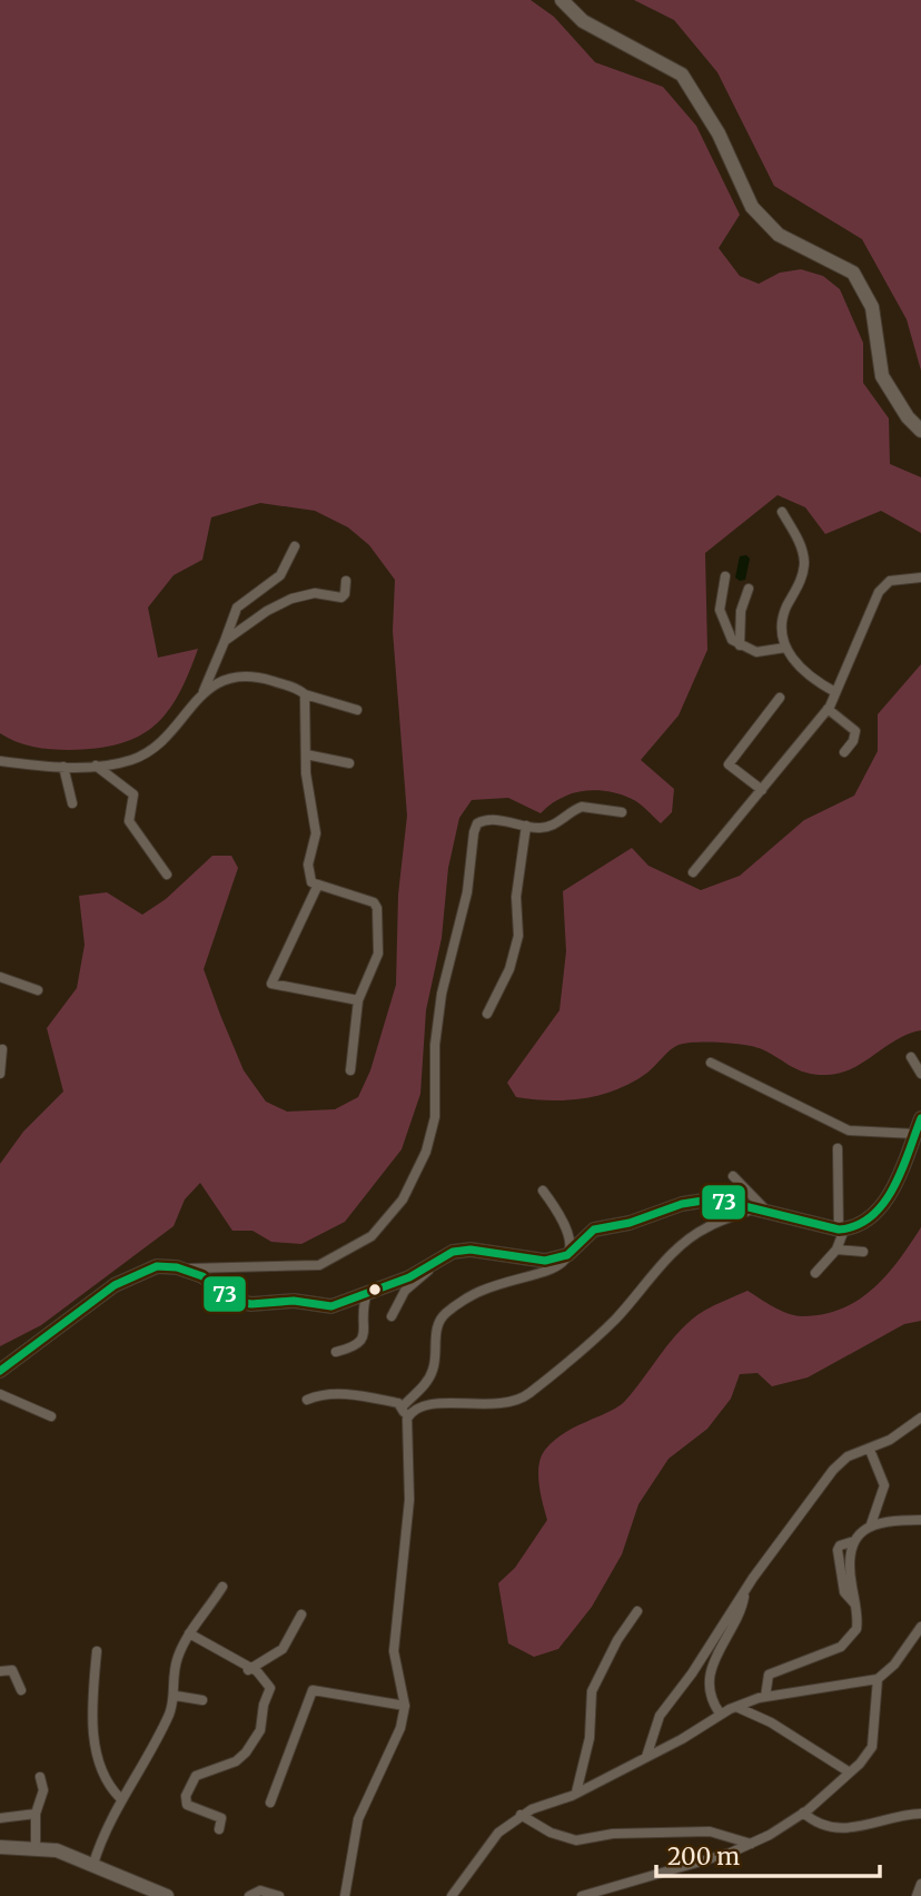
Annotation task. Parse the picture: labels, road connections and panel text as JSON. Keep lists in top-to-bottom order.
{
  "lines": ["transit line 73"],
  "scale_bar": "200 m"
}
